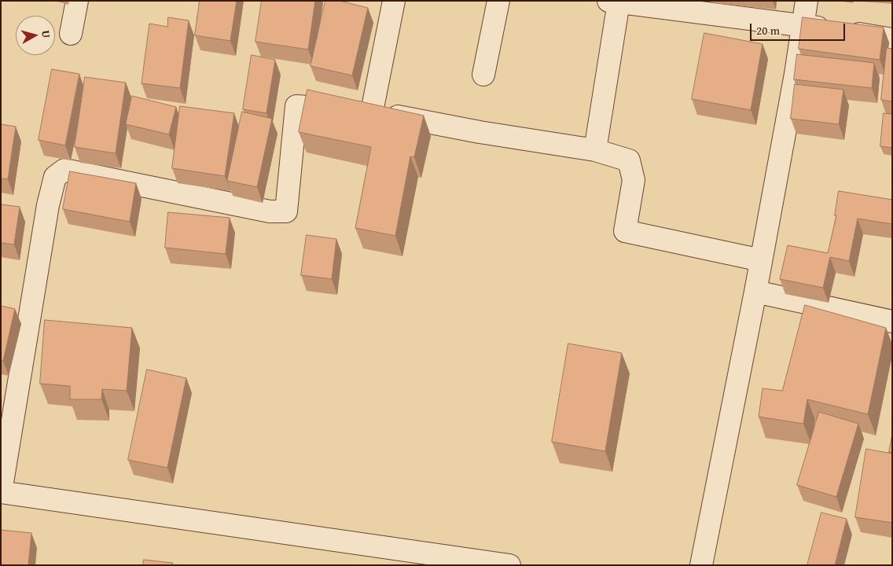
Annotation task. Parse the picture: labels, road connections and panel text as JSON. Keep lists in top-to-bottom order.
{
  "scale_bar": "20 m",
  "north": "right"
}
